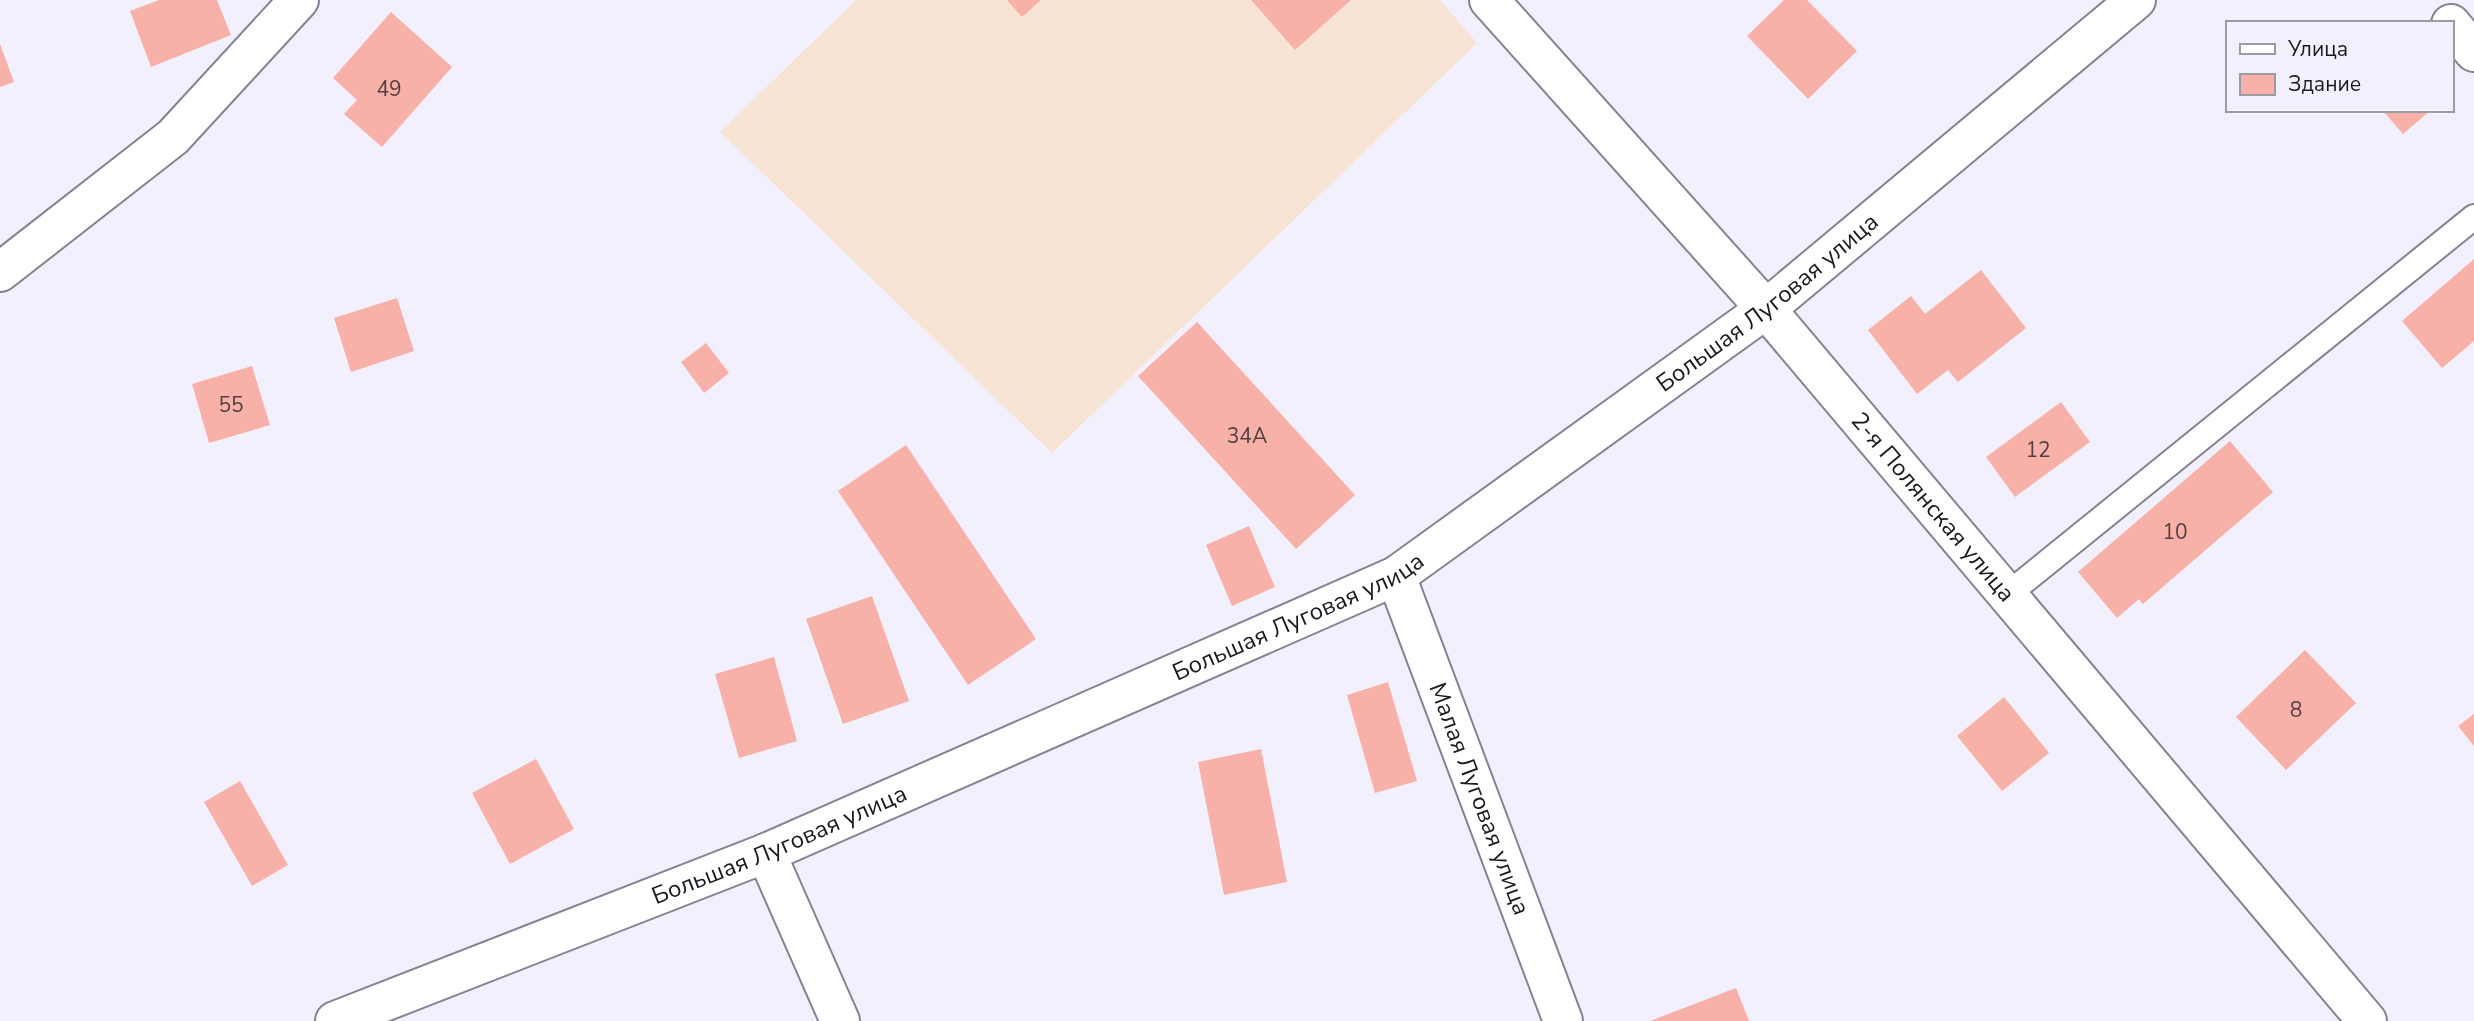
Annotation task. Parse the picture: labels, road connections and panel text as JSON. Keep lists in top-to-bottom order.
{
  "streets": {
    "street": ["Большая Луговая улица", "2-я Полянская улица", "Малая Луговая улица"]
  },
  "crossings": [
    ["Большая Луговая улица", "2-я Полянская улица"],
    ["Большая Луговая улица", "Малая Луговая улица"]
  ],
  "house_numbers": [
    "49",
    "55",
    "34А",
    "12",
    "10",
    "8"
  ],
  "legend": ["Улица", "Здание"]
}
